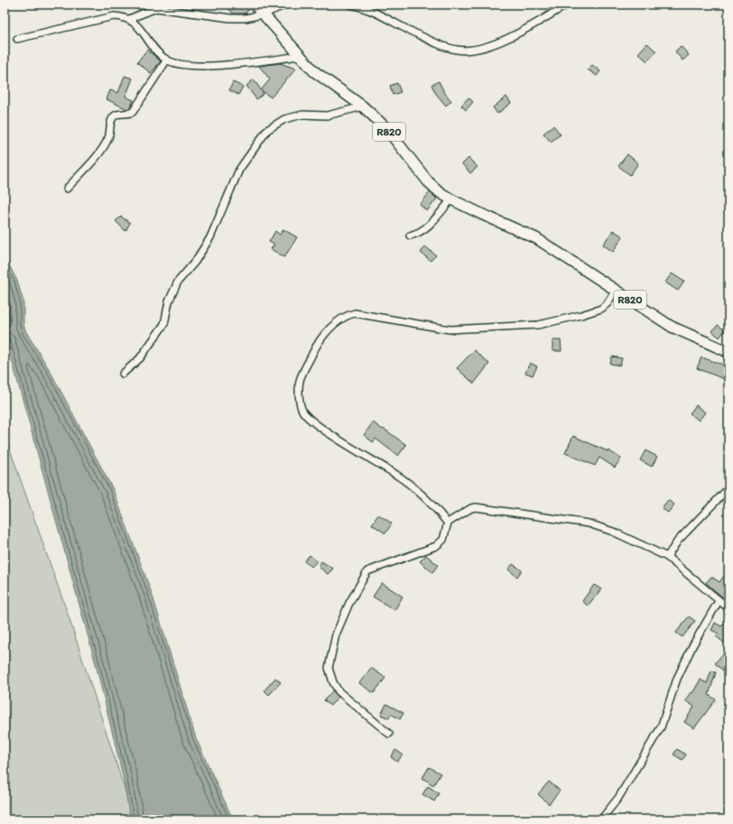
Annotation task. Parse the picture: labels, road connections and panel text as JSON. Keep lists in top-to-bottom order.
{
  "streets": {
    "main road": ["R820"]
  }
}
